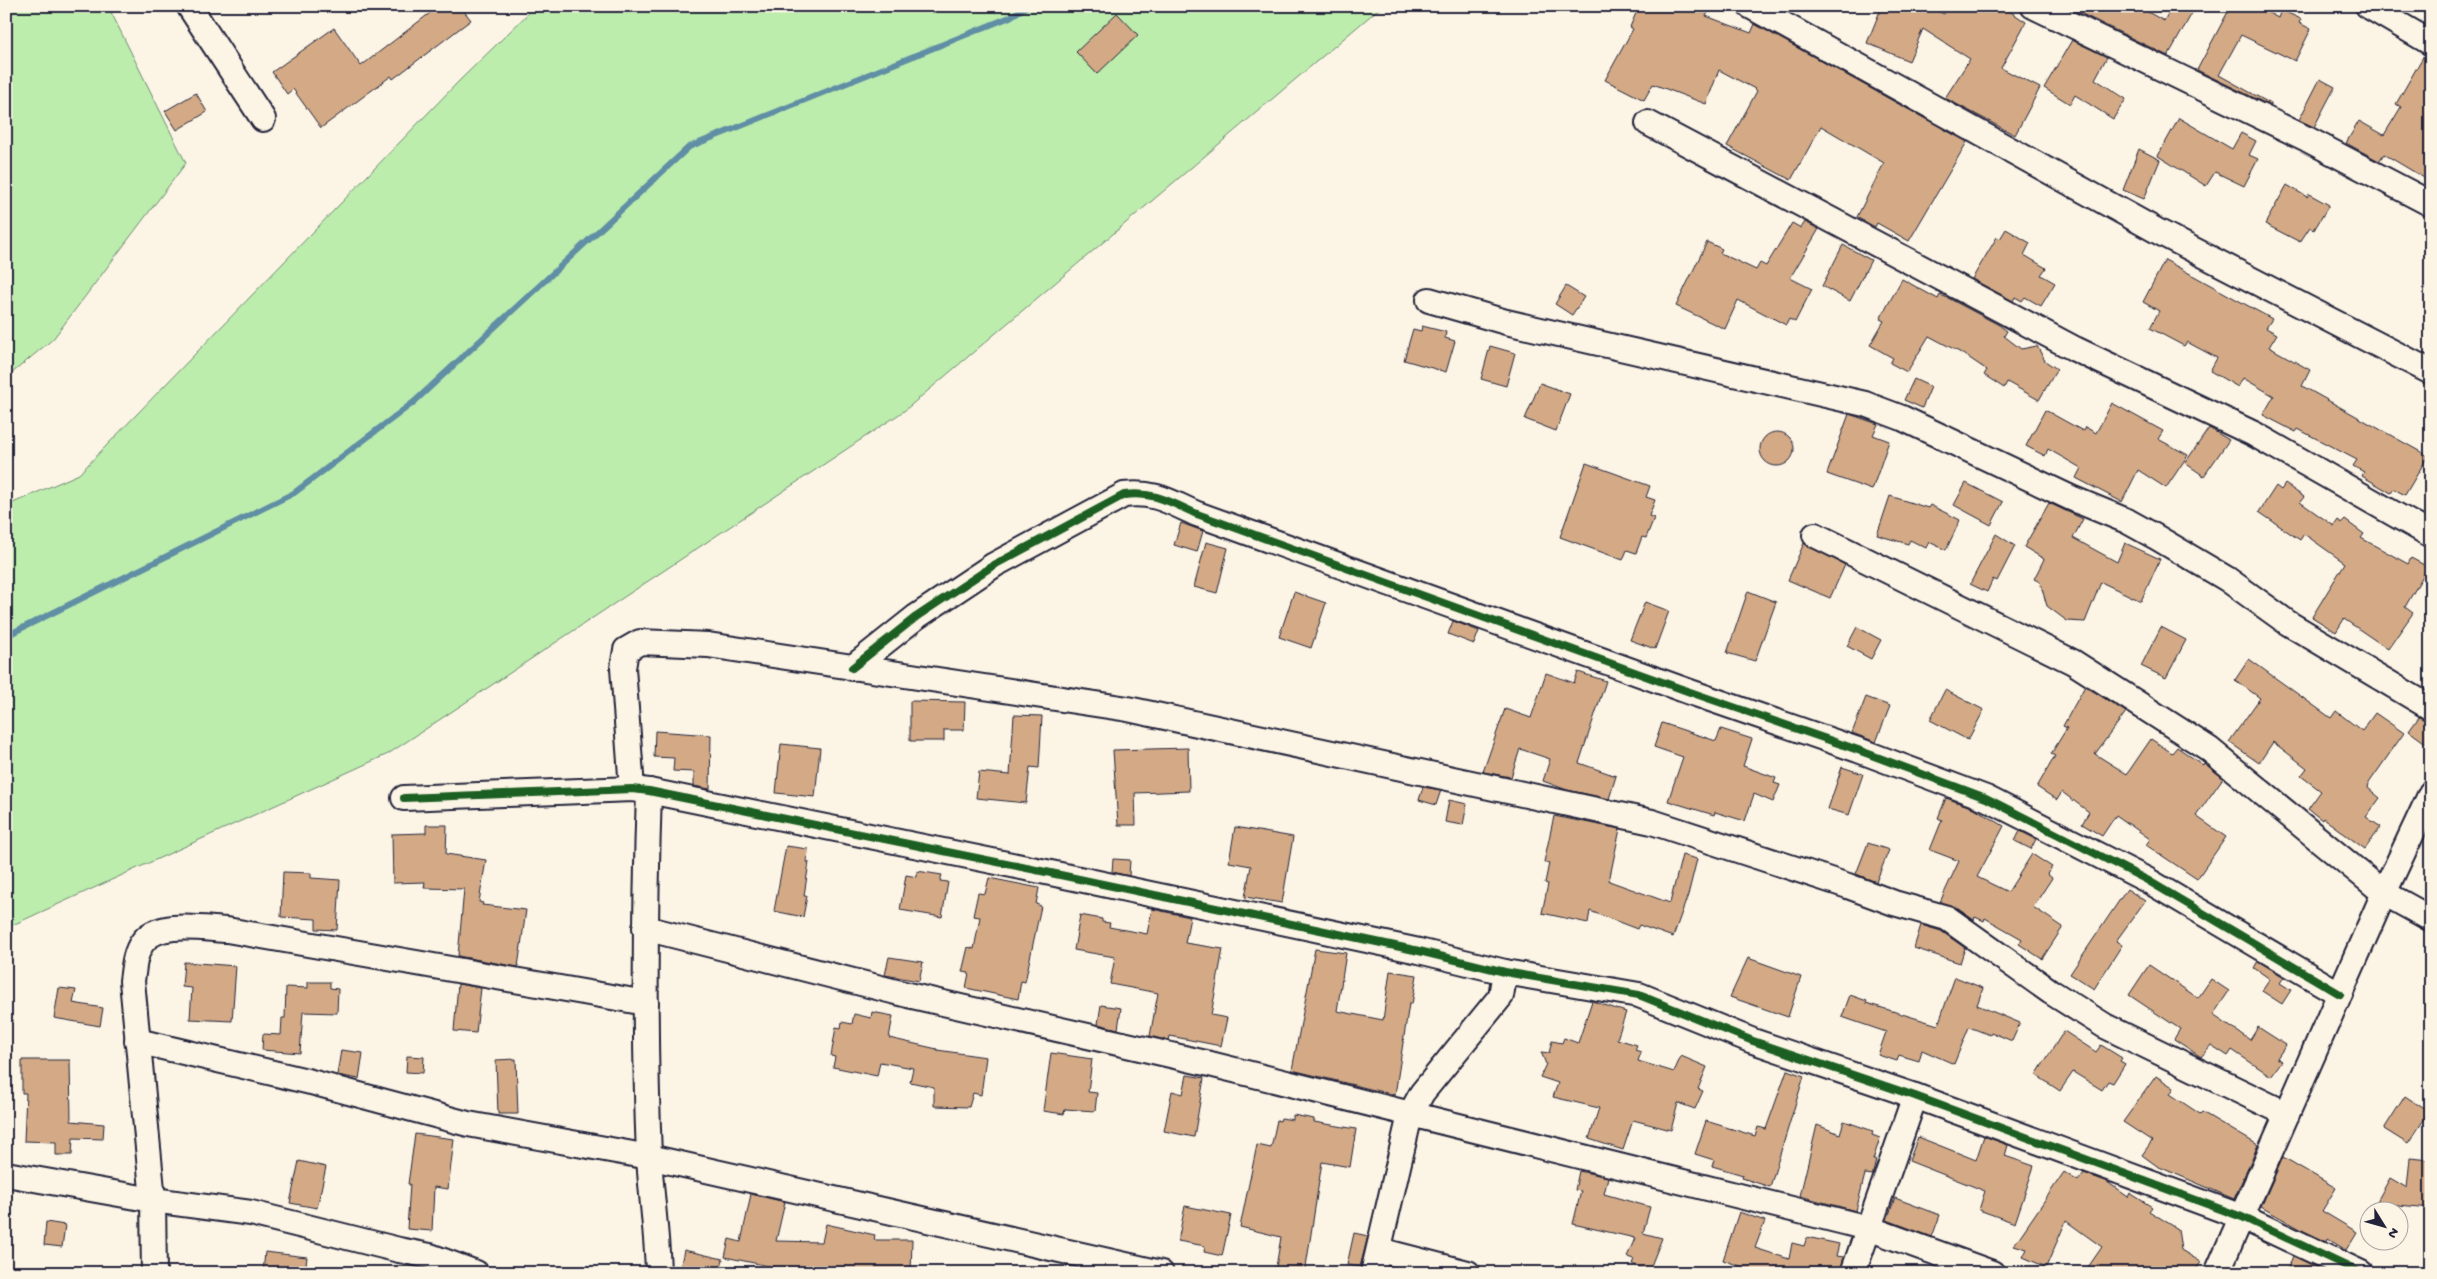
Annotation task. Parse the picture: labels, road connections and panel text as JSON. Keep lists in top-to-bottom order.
{
  "north": "bottom right"
}
